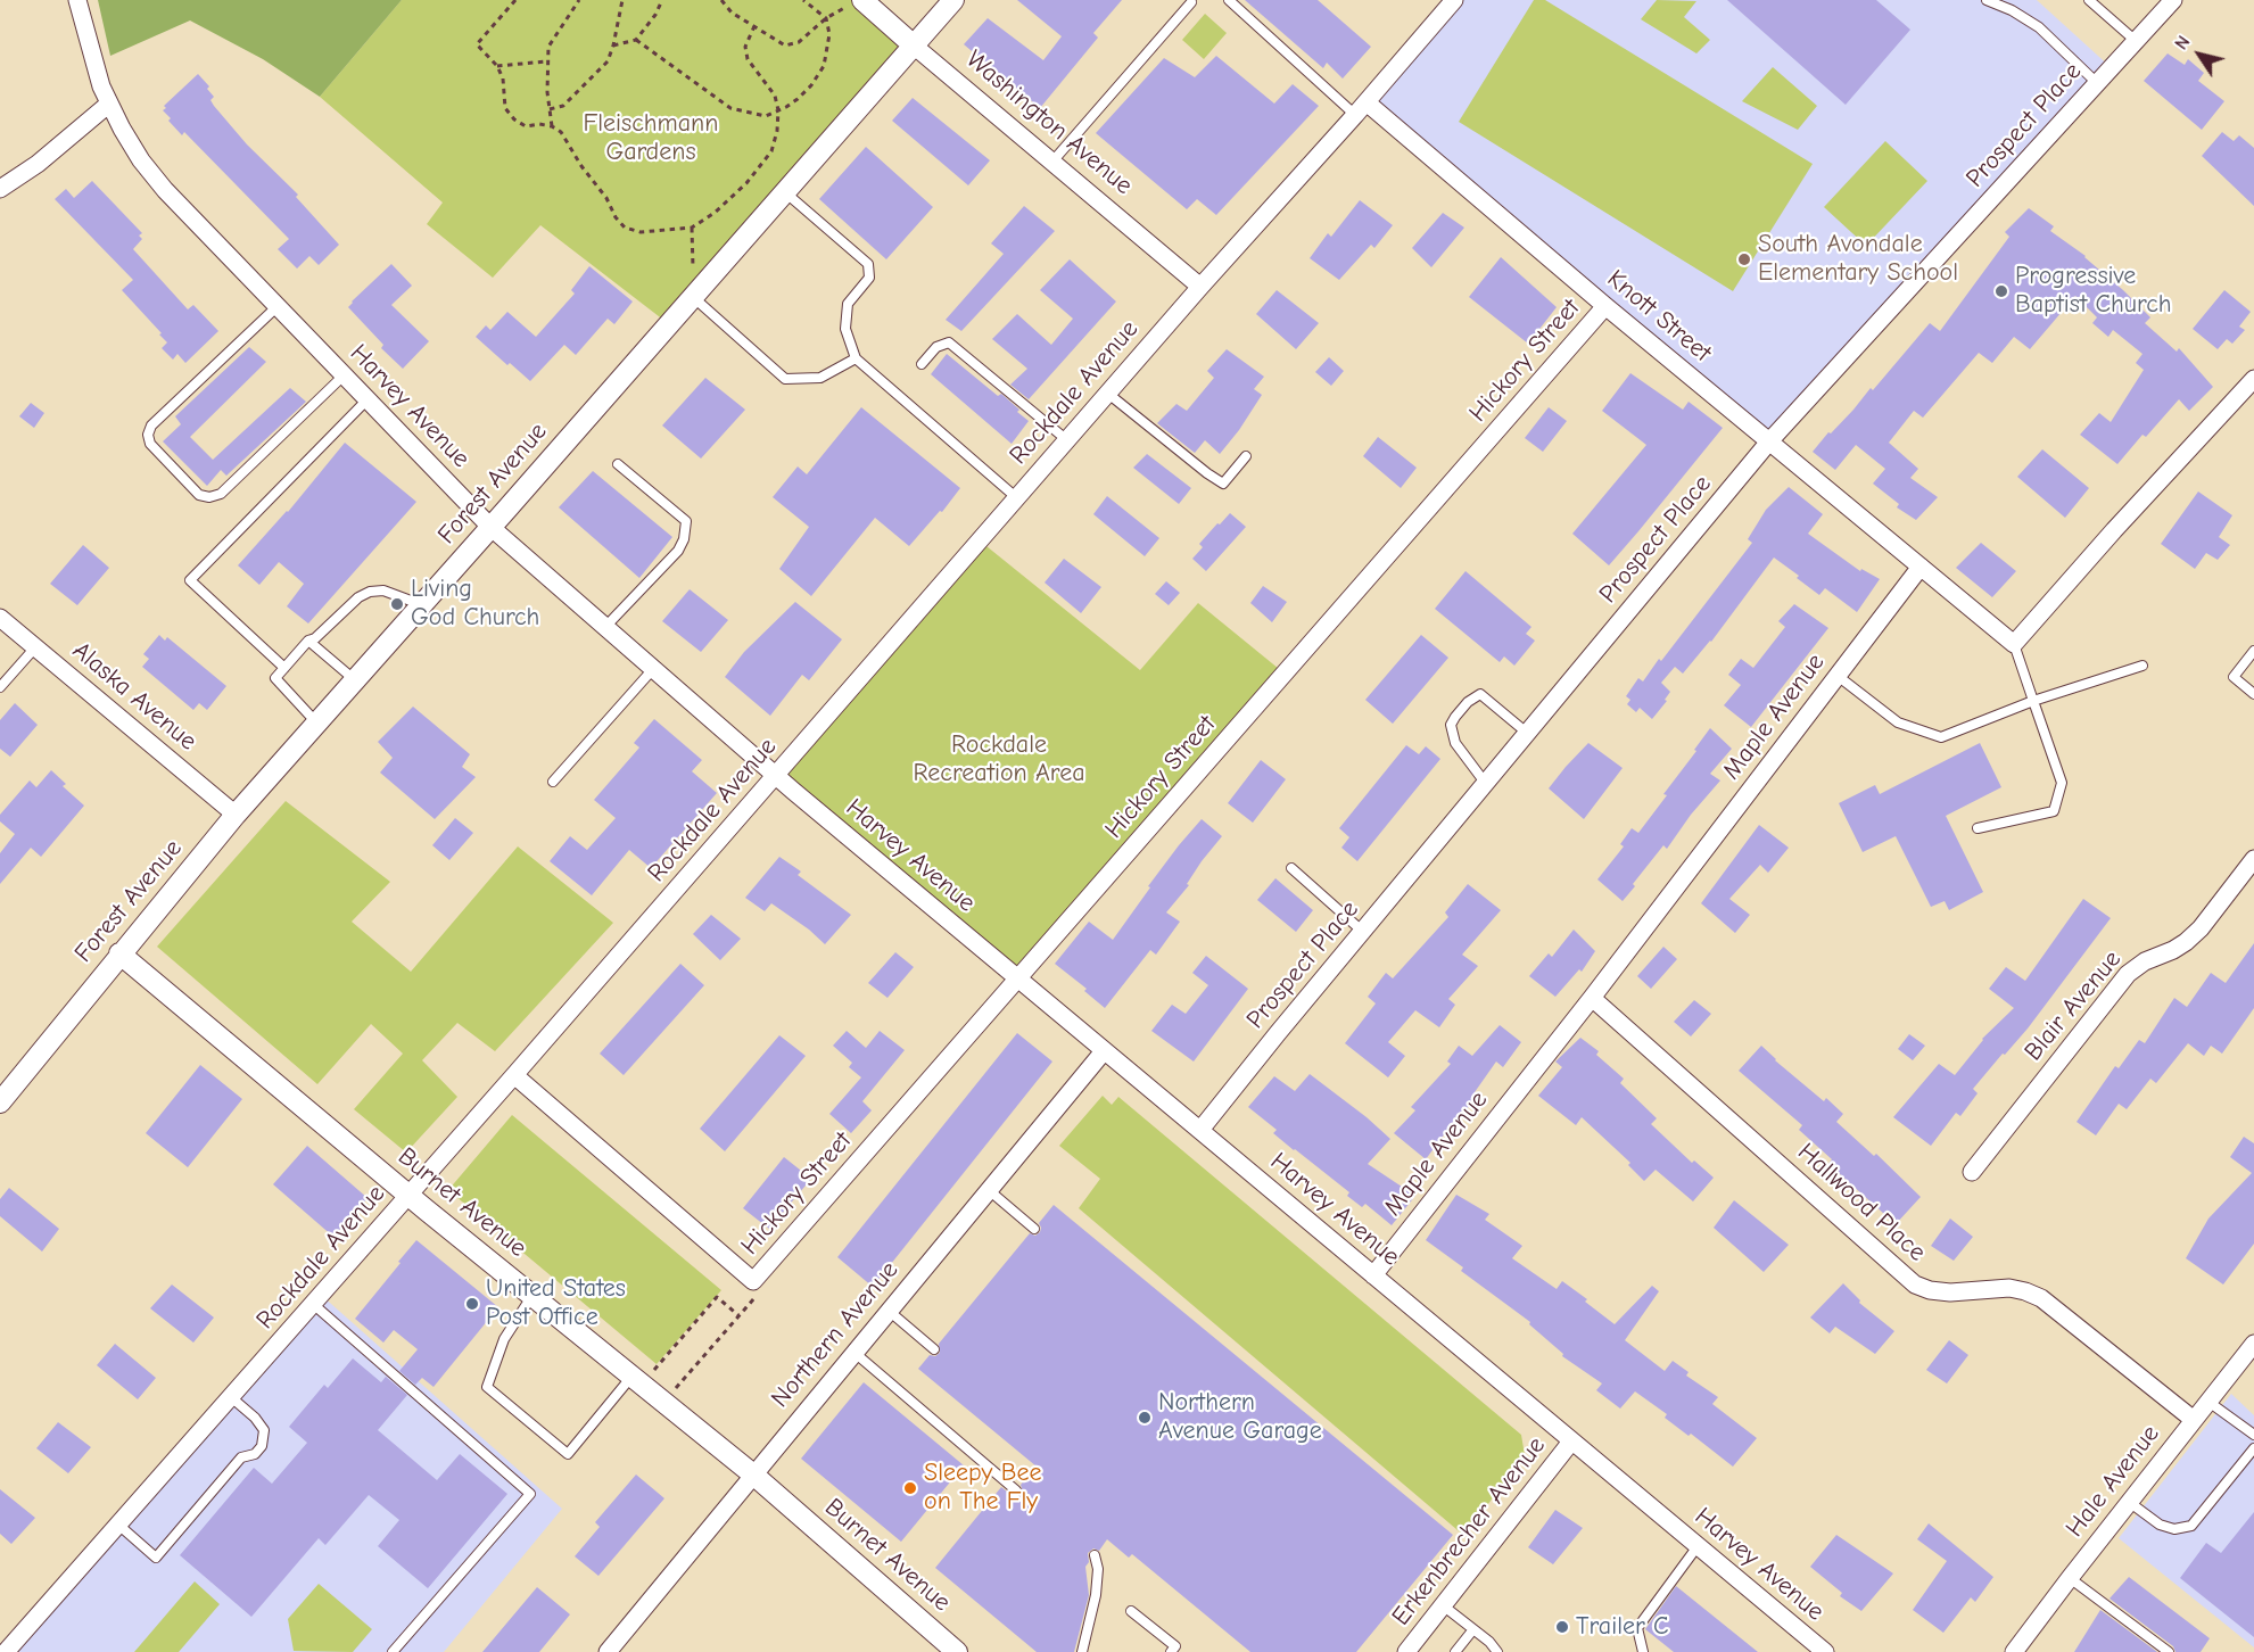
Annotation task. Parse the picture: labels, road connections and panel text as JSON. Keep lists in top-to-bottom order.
{
  "streets": {
    "street": [
      "Washington Avenue",
      "Prospect Place",
      "Knott Street",
      "Hickory Street",
      "Rockdale Avenue",
      "Harvey Avenue",
      "Forest Avenue",
      "Alaska Avenue",
      "Maple Avenue",
      "Blair Avenue",
      "Burnet Avenue",
      "Hallwood Place",
      "Northern Avenue",
      "Hale Avenue",
      "Erkenbrecher Avenue"
    ]
  },
  "crossings": [
    ["Washington Avenue", "Rockdale Avenue"],
    ["Washington Avenue", "Forest Avenue"],
    ["Prospect Place", "Knott Street"],
    ["Prospect Place", "Harvey Avenue"],
    ["Knott Street", "Hickory Street"],
    ["Knott Street", "Rockdale Avenue"],
    ["Knott Street", "Maple Avenue"],
    ["Hickory Street", "Rockdale Avenue"],
    ["Hickory Street", "Harvey Avenue"],
    ["Rockdale Avenue", "Harvey Avenue"],
    ["Rockdale Avenue", "Burnet Avenue"],
    ["Harvey Avenue", "Forest Avenue"],
    ["Harvey Avenue", "Maple Avenue"],
    ["Harvey Avenue", "Northern Avenue"],
    ["Harvey Avenue", "Erkenbrecher Avenue"],
    ["Forest Avenue", "Alaska Avenue"],
    ["Forest Avenue", "Burnet Avenue"],
    ["Maple Avenue", "Hallwood Place"],
    ["Burnet Avenue", "Northern Avenue"],
    ["Hallwood Place", "Hale Avenue"]
  ],
  "parks": ["Fleischmann Gardens", "Rockdale Recreation Area"],
  "places": [
    "South Avondale Elementary School",
    "Progressive Baptist Church",
    "Living God Church",
    "United States Post Office",
    "Northern Avenue Garage",
    "Sleepy Bee on The Fly",
    "Trailer C"
  ],
  "north": "top left"
}
